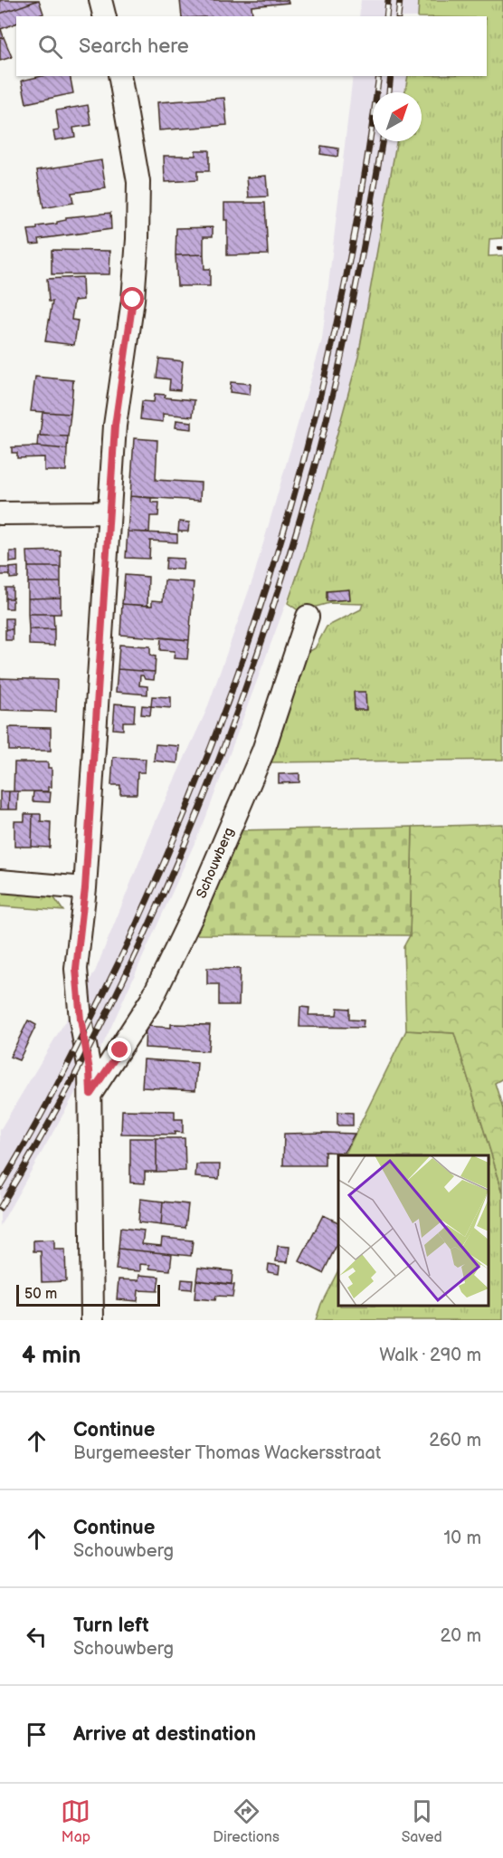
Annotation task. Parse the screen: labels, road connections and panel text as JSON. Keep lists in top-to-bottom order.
{
  "streets": {
    "street": ["Schouwberg"]
  },
  "scale_bar": "50 m",
  "north": "top right",
  "page": {
    "search": "Search here",
    "scale": "50 m",
    "heading": ["4 min", "Walk · 290 m"],
    "list": [
      ["Continue", "Burgemeester Thomas Wackersstraat", "260 m"],
      ["Continue", "Schouwberg", "10 m"],
      ["Turn left", "Schouwberg", "20 m"],
      "Arrive at destination"
    ],
    "nav": ["Map", "Directions", "Saved"]
  }
}
